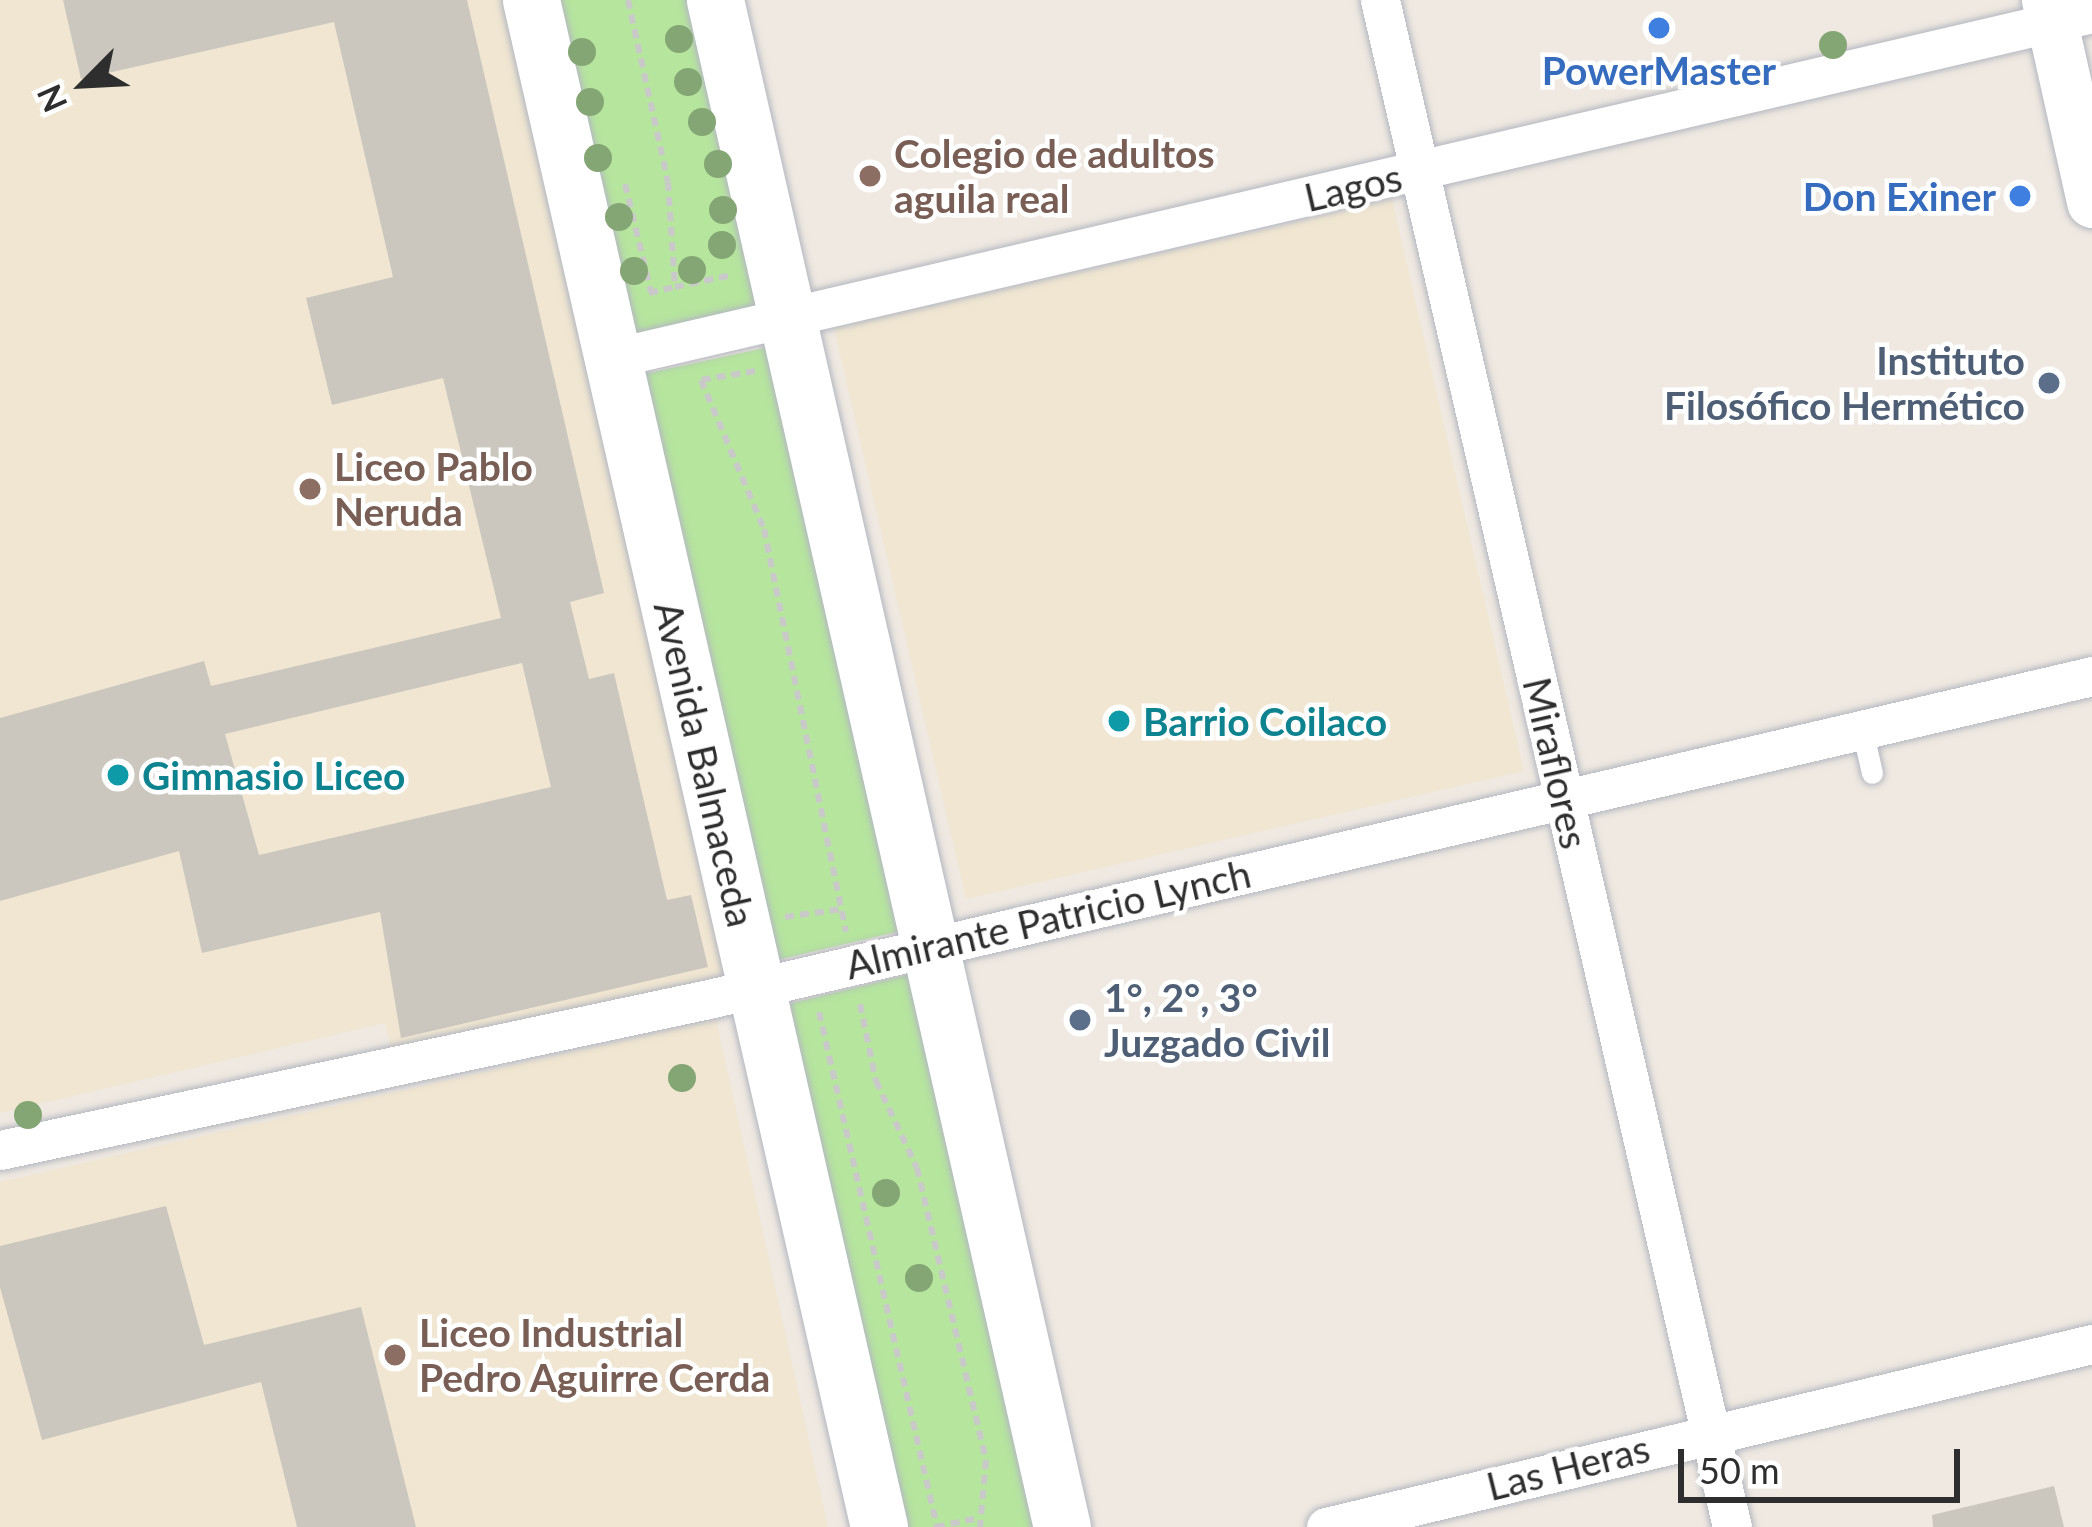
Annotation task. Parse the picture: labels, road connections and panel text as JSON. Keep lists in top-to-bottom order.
{
  "streets": {
    "main road": ["Avenida Balmaceda"],
    "street": [
      "Lagos",
      "Miraflores",
      "Almirante Patricio Lynch",
      "Las Heras"
    ]
  },
  "crossings": [
    ["Lagos", "Miraflores"],
    ["Lagos", "Avenida Balmaceda"],
    ["Miraflores", "Almirante Patricio Lynch"],
    ["Miraflores", "Las Heras"],
    ["Avenida Balmaceda", "Almirante Patricio Lynch"]
  ],
  "places": [
    "PowerMaster",
    "Colegio de adultos aguila real",
    "Don Exiner",
    "Instituto Filosófico Hermético",
    "Liceo Pablo Neruda",
    "Barrio Coilaco",
    "Gimnasio Liceo",
    "1°, 2°, 3° Juzgado Civil",
    "Liceo Industrial Pedro Aguirre Cerda"
  ],
  "scale_bar": "50 m",
  "north": "bottom left"
}
